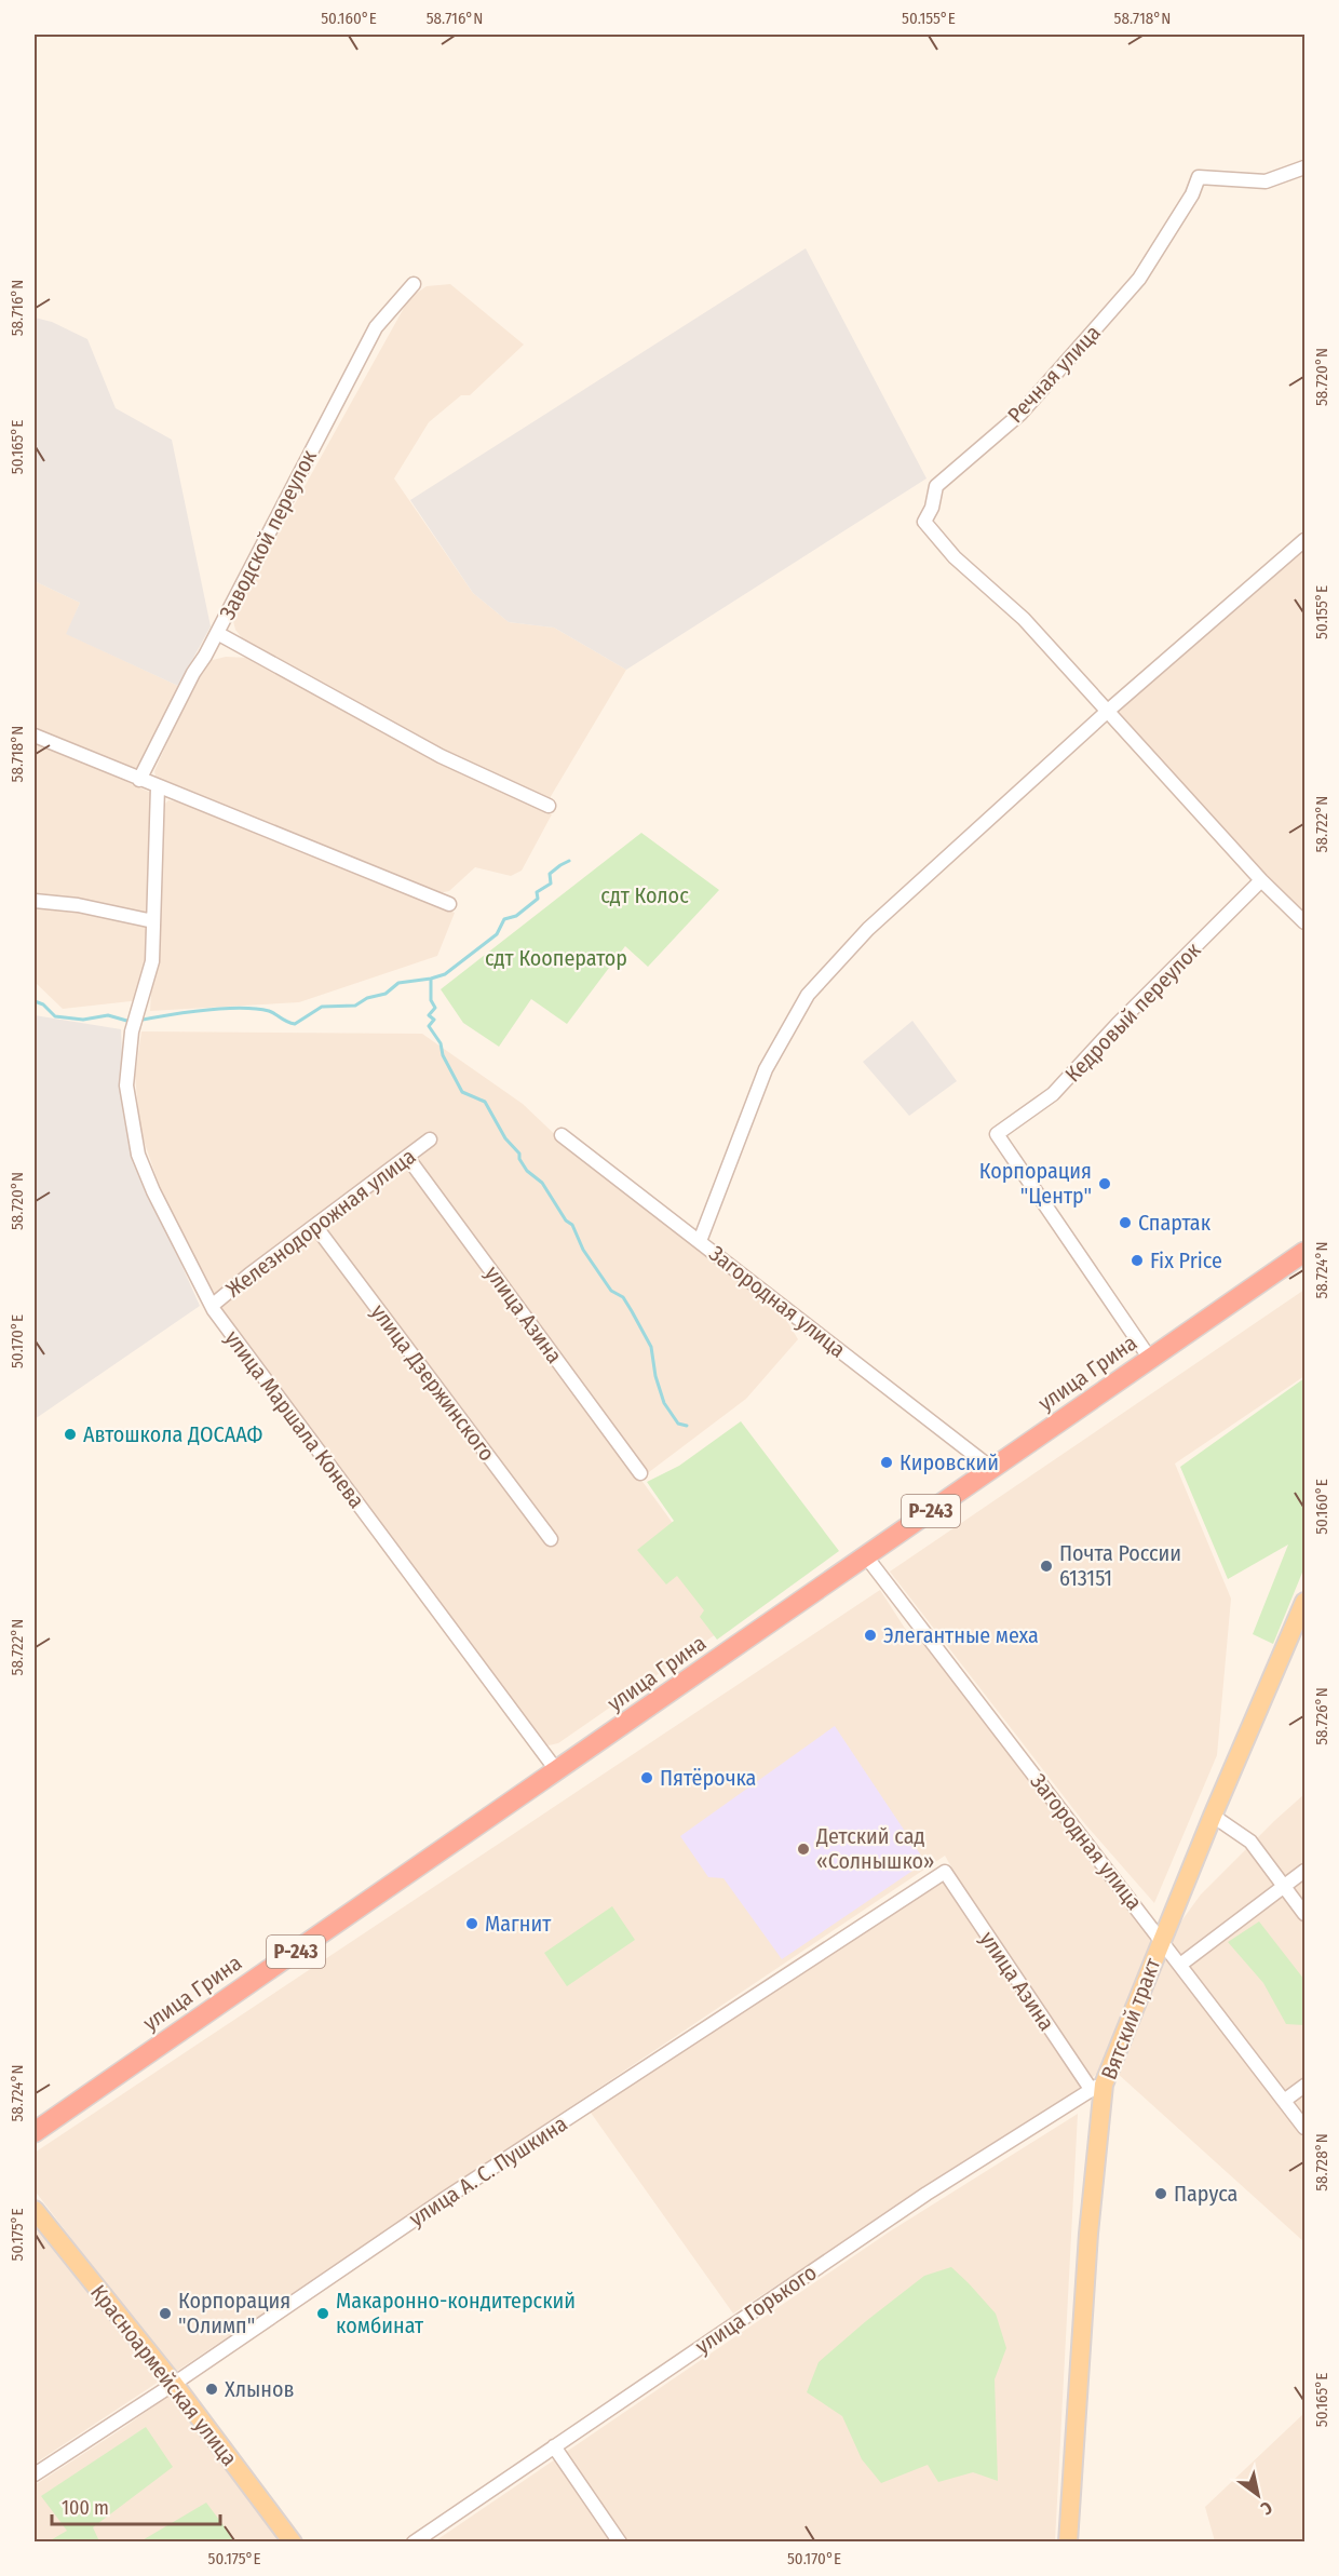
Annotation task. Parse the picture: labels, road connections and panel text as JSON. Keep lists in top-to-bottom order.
{
  "streets": {
    "highway": ["улица Грина", "Р-243"],
    "main road": ["Вятский тракт", "Красноармейская улица"],
    "street": [
      "Речная улица",
      "Заводской переулок",
      "Кедровый переулок",
      "Железнодорожная улица",
      "Загородная улица",
      "улица Азина",
      "улица Дзержинского",
      "улица Маршала Конева",
      "улица А. С. Пушкина",
      "улица Горького"
    ]
  },
  "crossings": [
    ["Кедровый переулок", "улица Грина"],
    ["Железнодорожная улица", "улица Азина"],
    ["Железнодорожная улица", "улица Дзержинского"],
    ["Железнодорожная улица", "улица Маршала Конева"],
    ["Загородная улица", "улица Грина"],
    ["Загородная улица", "Вятский тракт"],
    ["улица Азина", "Вятский тракт"],
    ["улица Азина", "улица А. С. Пушкина"],
    ["улица Азина", "улица Горького"],
    ["улица Грина", "улица Маршала Конева"],
    ["Вятский тракт", "улица Горького"],
    ["улица А. С. Пушкина", "Красноармейская улица"]
  ],
  "parks": ["сдт Колос", "сдт Кооператор"],
  "places": [
    "Корпорация \"Центр\"",
    "Спартак",
    "Fix Price",
    "Автошкола ДОСААФ",
    "Кировский",
    "Почта России 613151",
    "Элегантные меха",
    "Пятёрочка",
    "Детский сад «Солнышко»",
    "Магнит",
    "Паруса",
    "Корпорация \"Олимп\"",
    "Макаронно-кондитерский комбинат",
    "Хлынов"
  ],
  "scale_bar": "100 m",
  "north": "bottom right",
  "coordinates": [
    "50.160°E",
    "58.716°N",
    "50.155°E",
    "58.718°N",
    "58.720°N",
    "50.165°E",
    "58.722°N",
    "58.724°N",
    "50.170°E",
    "58.726°N",
    "58.728°N",
    "50.175°E"
  ]
}
